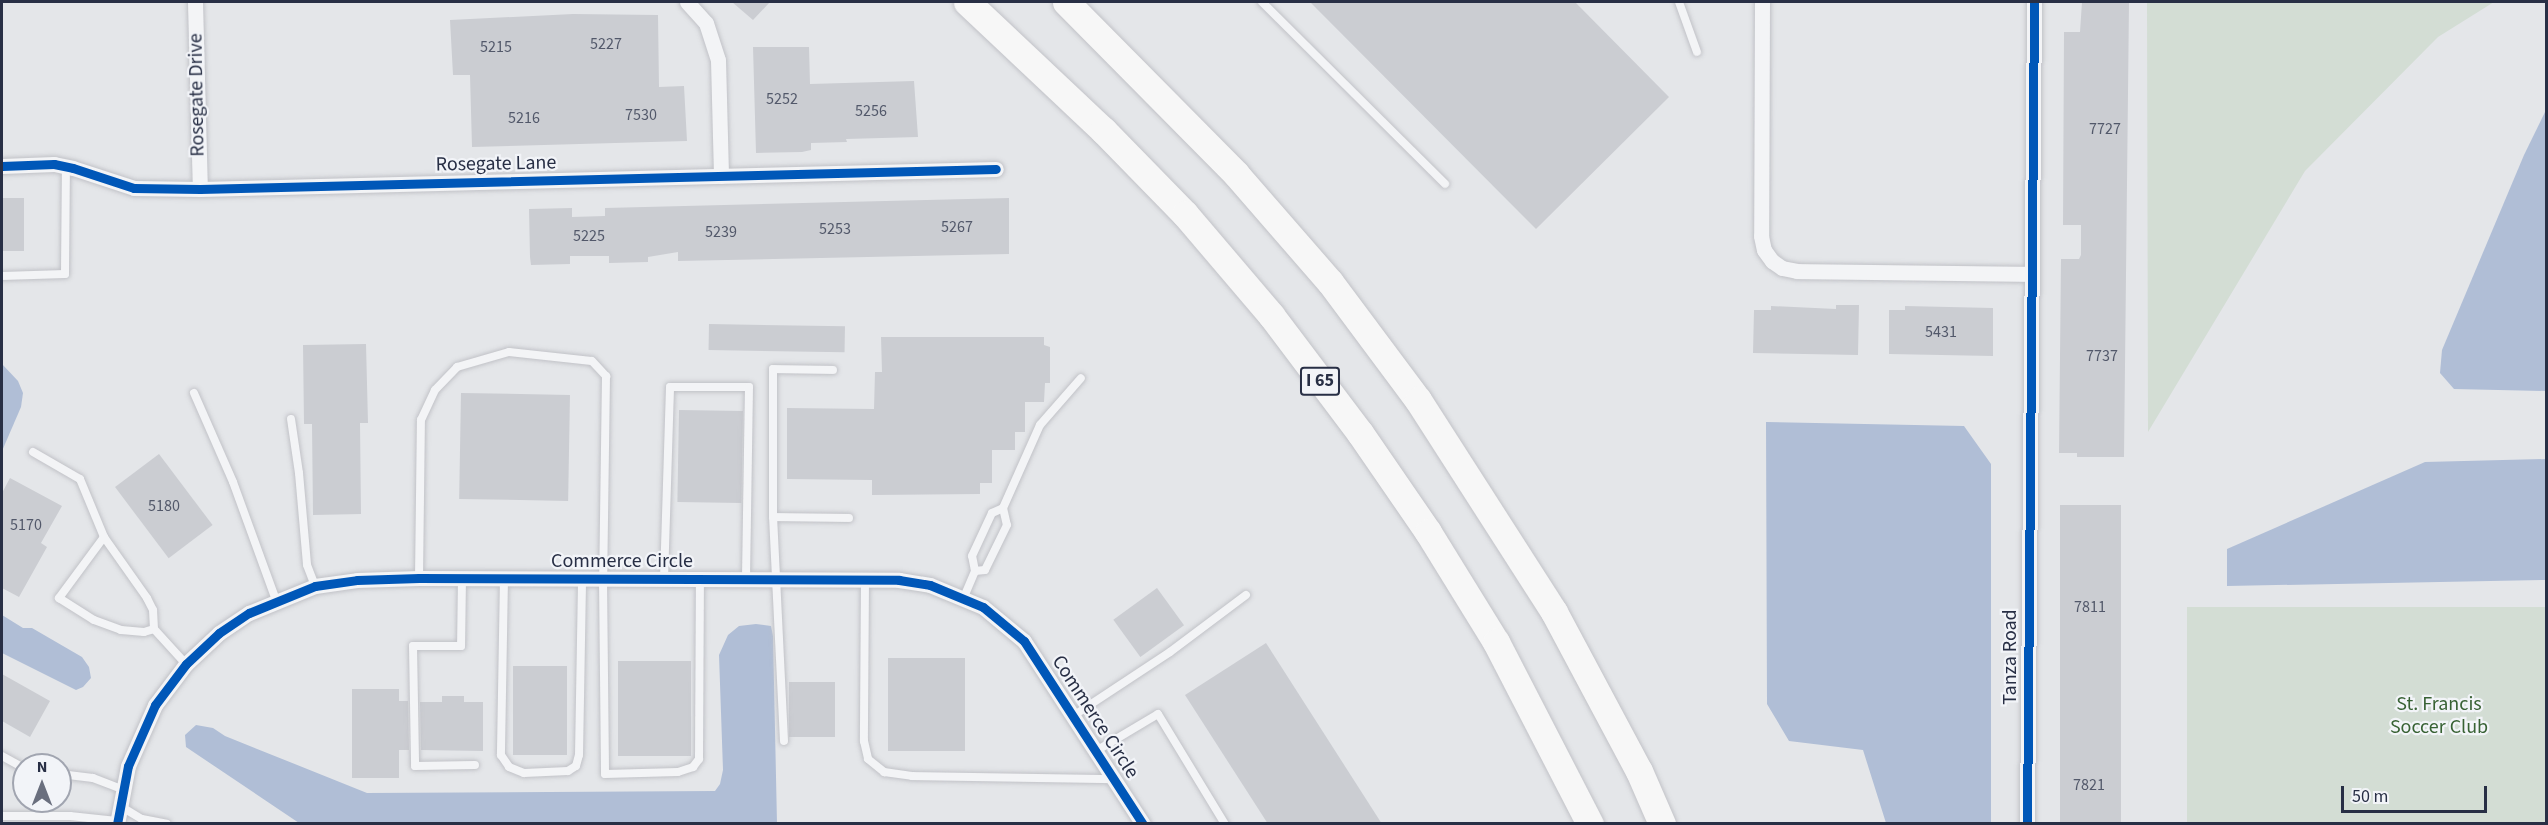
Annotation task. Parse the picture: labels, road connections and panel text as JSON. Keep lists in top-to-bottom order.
{
  "streets": {
    "highway": ["I 65"],
    "street": [
      "Rosegate Drive",
      "Rosegate Lane",
      "Commerce Circle",
      "Tanza Road"
    ]
  },
  "crossings": [
    ["Rosegate Drive", "Rosegate Lane"]
  ],
  "parks": ["St. Francis Soccer Club"],
  "house_numbers": [
    "5227",
    "5215",
    "5252",
    "5256",
    "7530",
    "5216",
    "7727",
    "5267",
    "5253",
    "5239",
    "5225",
    "5431",
    "7737",
    "5180",
    "5170",
    "7811",
    "7821"
  ],
  "scale_bar": "50 m",
  "north": "top"
}
